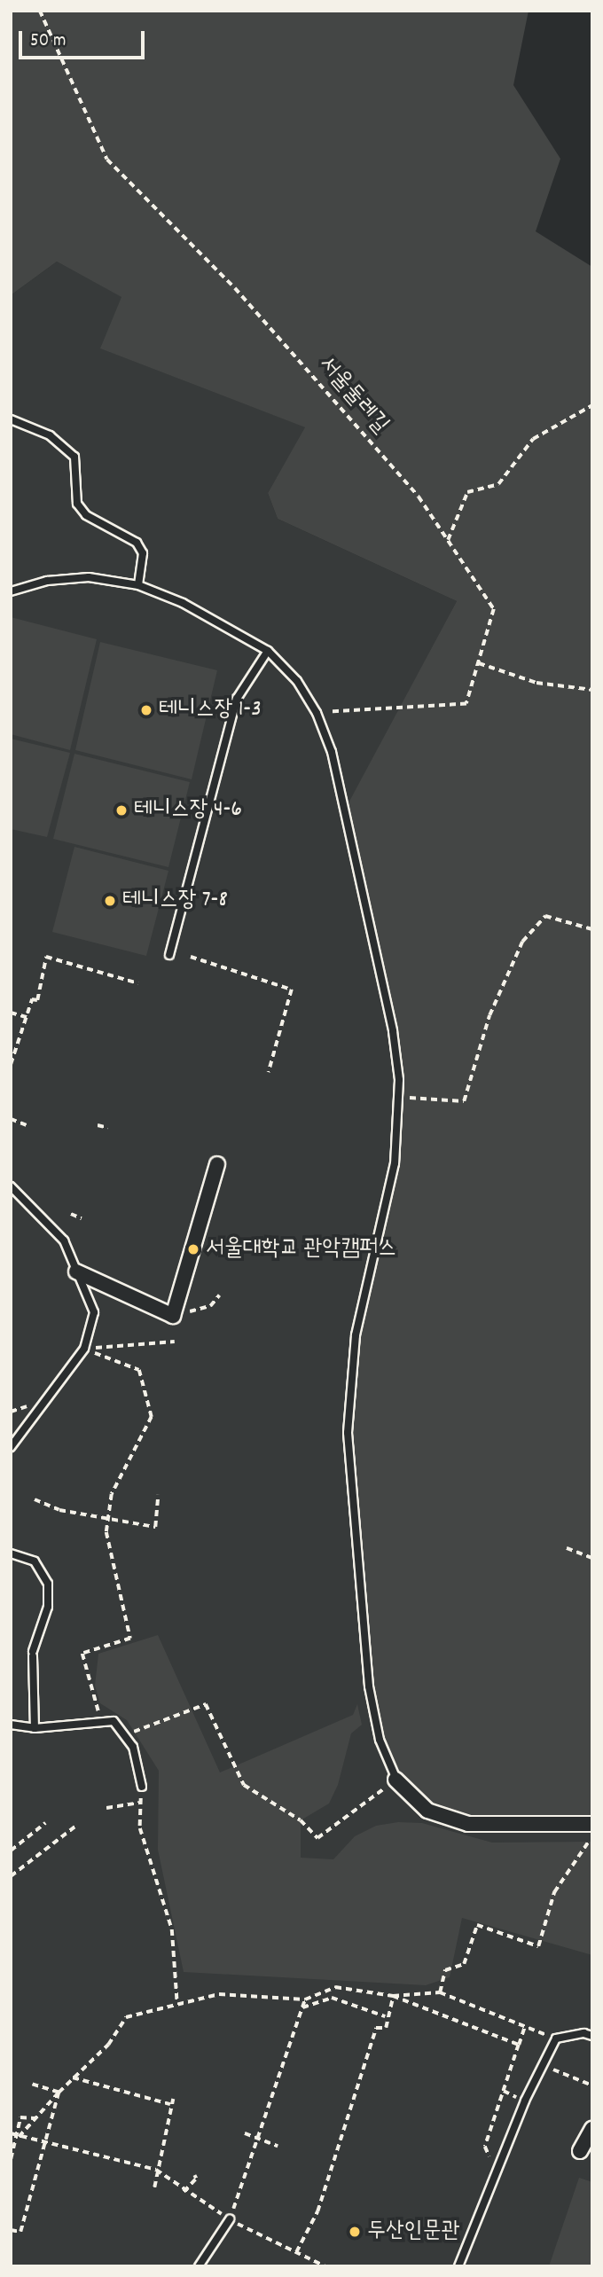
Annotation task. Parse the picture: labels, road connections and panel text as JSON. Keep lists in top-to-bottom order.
{
  "streets": {
    "path": ["서울둘레길"]
  },
  "places": [
    "테니스장 1-3",
    "테니스장 4-6",
    "테니스장 7-8",
    "서울대학교 관악캠퍼스",
    "두산인문관"
  ],
  "scale_bar": "50 m"
}
